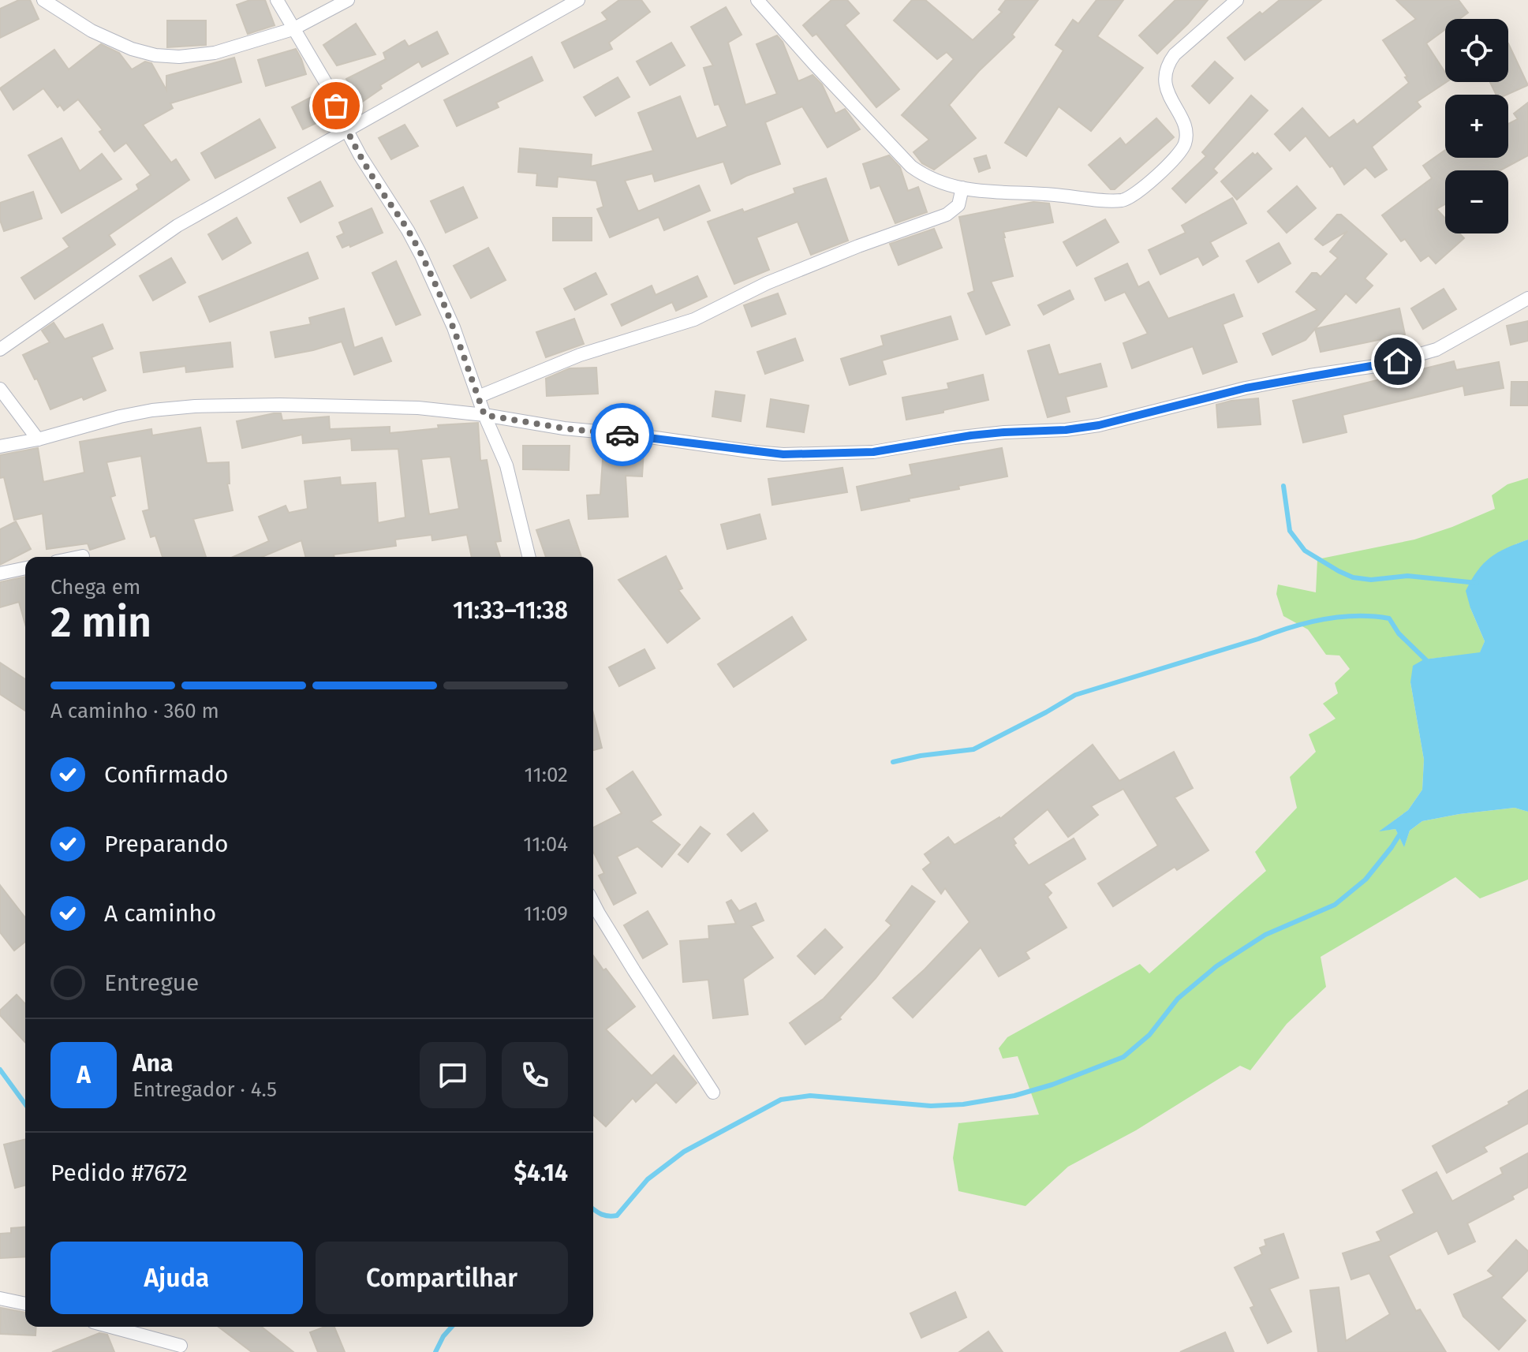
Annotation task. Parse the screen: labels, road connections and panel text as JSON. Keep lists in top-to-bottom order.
{
  "page": {
    "map_buttons": ["+", "−"],
    "heading": ["2 min", "Chega em", "11:33–11:38"],
    "panel": [
      "Ana",
      "Entregador · 4.5",
      "Pedido #7672",
      "$4.14"
    ],
    "bar": "A caminho · 360 m",
    "list": [
      ["Confirmado", "11:02"],
      ["Preparando", "11:04"],
      ["A caminho", "11:09"],
      "Entregue"
    ],
    "round": "A",
    "buttons": ["Ajuda", "Compartilhar"]
  }
}
